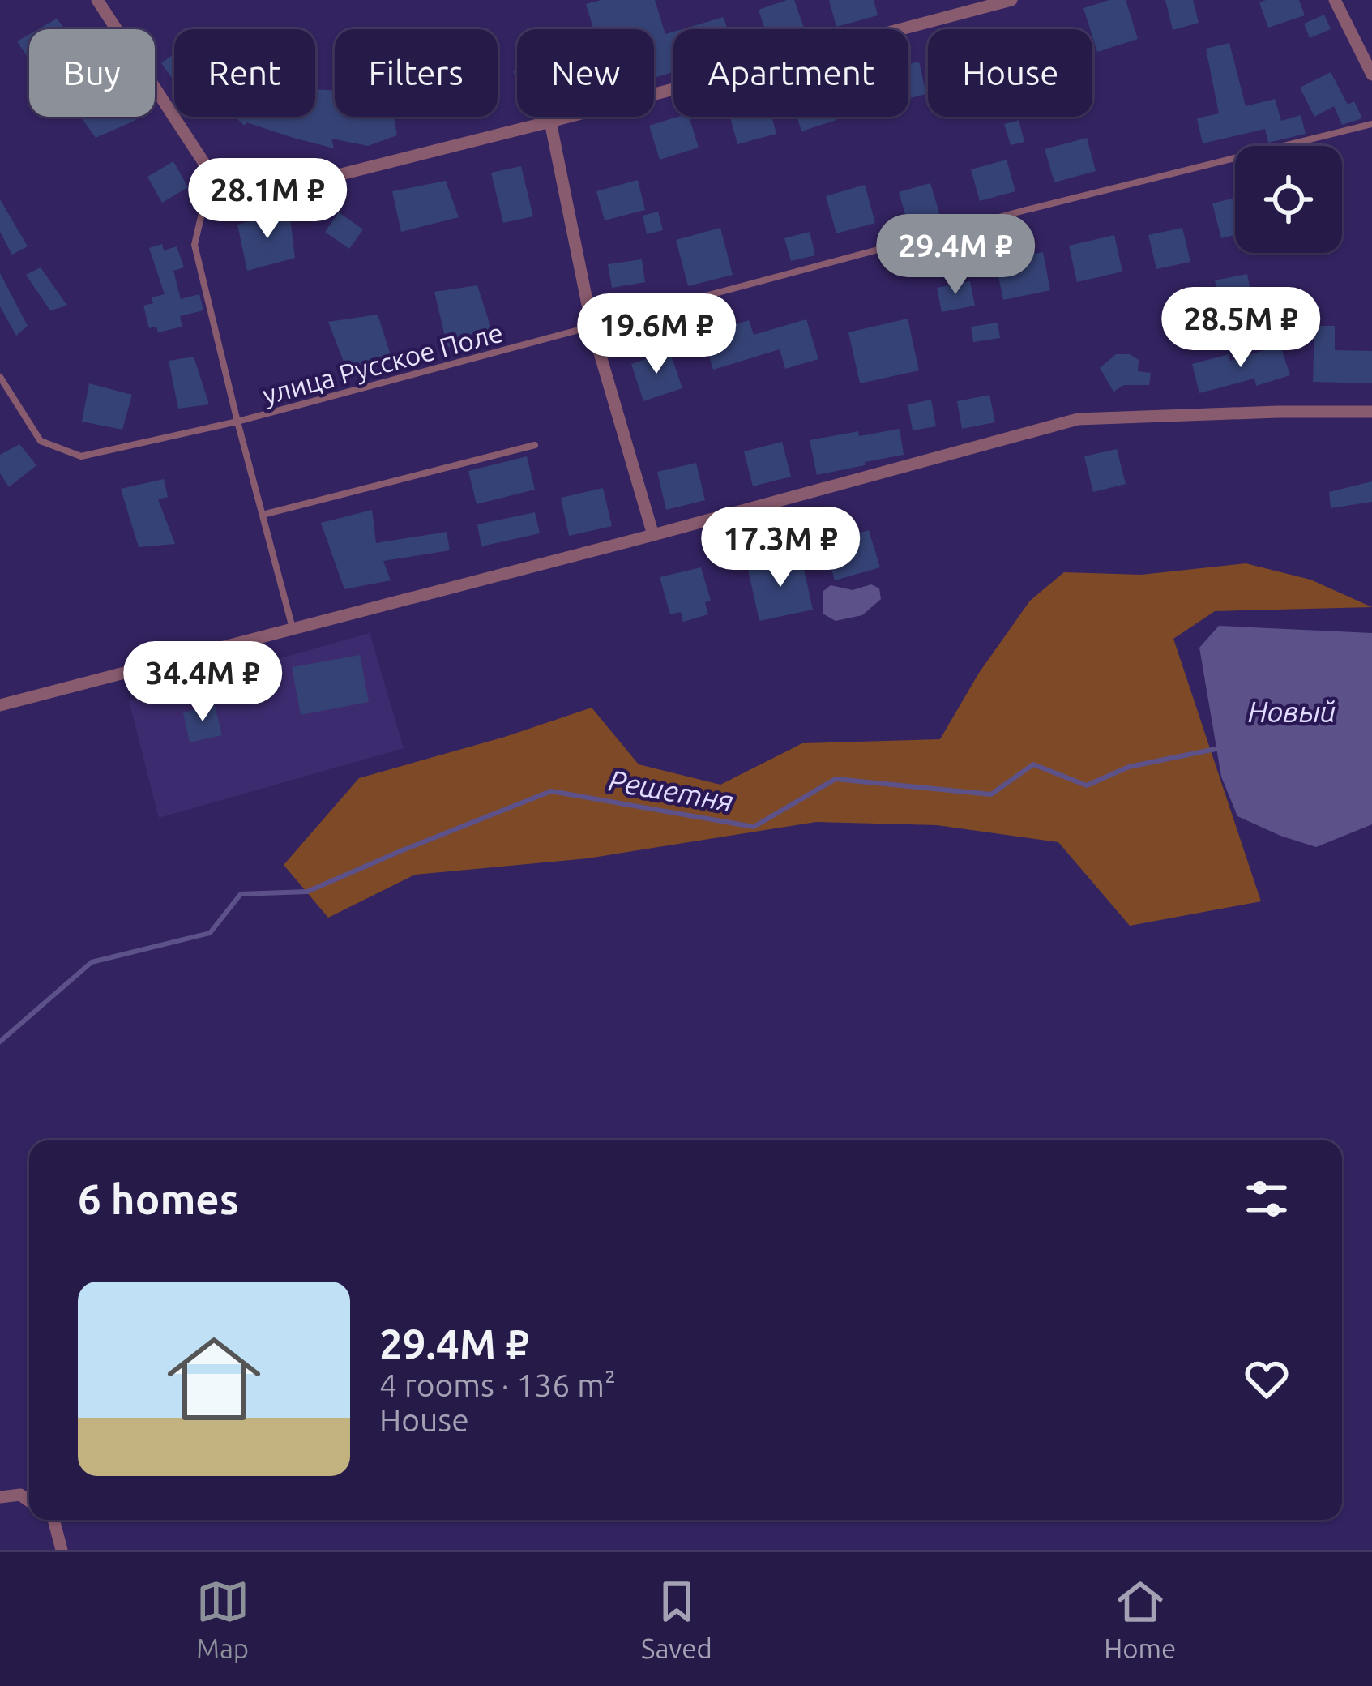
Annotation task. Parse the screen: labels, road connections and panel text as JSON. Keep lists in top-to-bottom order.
{
  "streets": {
    "lane": ["улица Русское Поле"]
  },
  "water": ["Новый", "Решетня"],
  "page": {
    "chip": [
      "Buy",
      "Rent",
      "Filters",
      "New",
      "Apartment",
      "House"
    ],
    "price": [
      "28.1M ₽",
      "29.4M ₽",
      "28.5M ₽",
      "19.6M ₽",
      "17.3M ₽",
      "34.4M ₽"
    ],
    "heading": "6 homes",
    "list": [
      {
        "name": "29.4M ₽",
        "note": "4 rooms · 136 m² · House"
      }
    ],
    "tabs": ["Map", "Saved", "Home"]
  }
}
